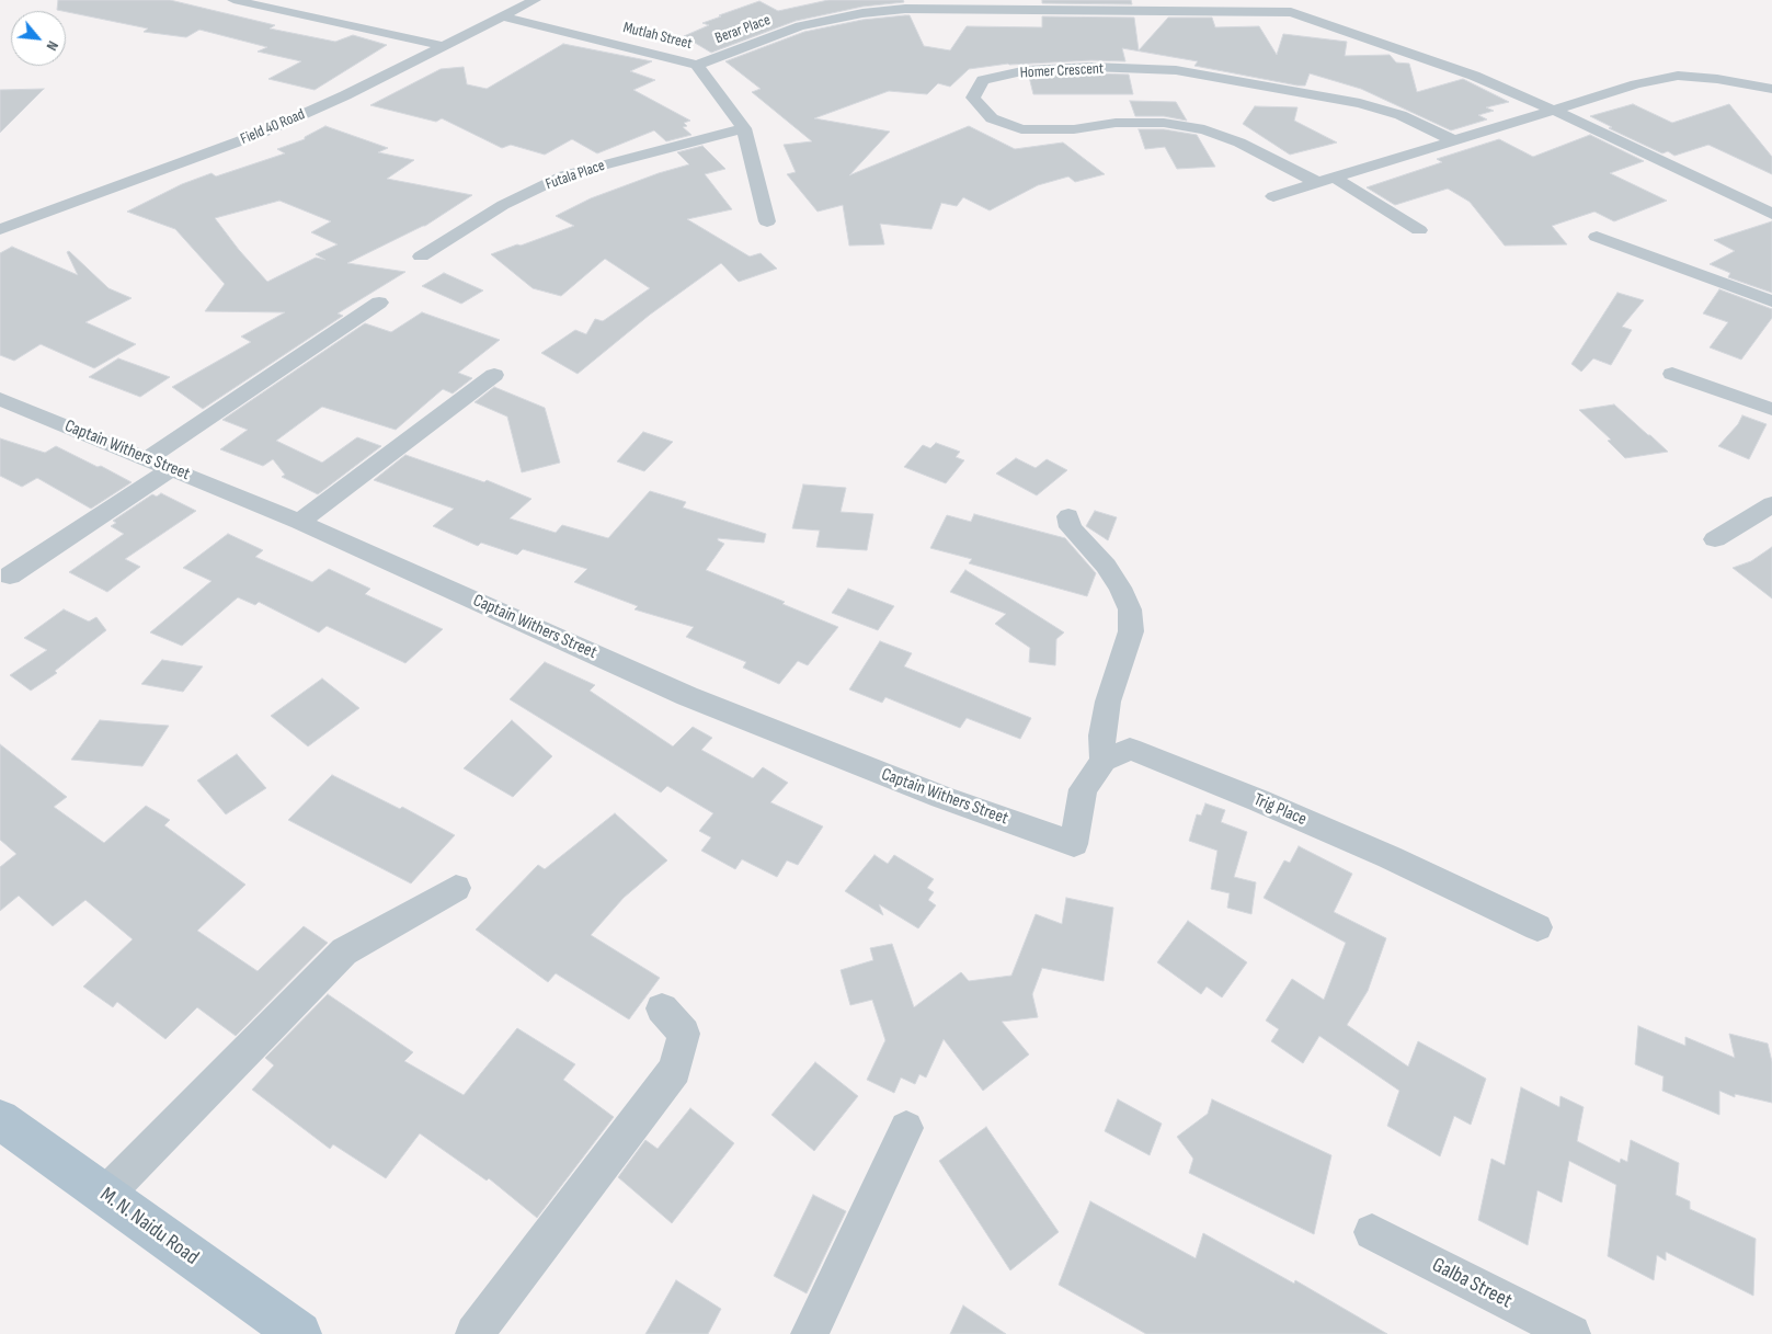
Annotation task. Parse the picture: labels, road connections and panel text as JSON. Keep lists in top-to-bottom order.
{
  "streets": {
    "main road": ["M. N. Naidu Road"],
    "street": [
      "Berar Place",
      "Mutlah Street",
      "Homer Crescent",
      "Field 40 Road",
      "Futala Place",
      "Captain Withers Street",
      "Trig Place",
      "Galba Street"
    ]
  },
  "crossings": [
    ["Berar Place", "Mutlah Street"],
    ["Mutlah Street", "Field 40 Road"],
    ["Mutlah Street", "Futala Place"],
    ["Captain Withers Street", "Trig Place"]
  ],
  "north": "bottom right"
}
